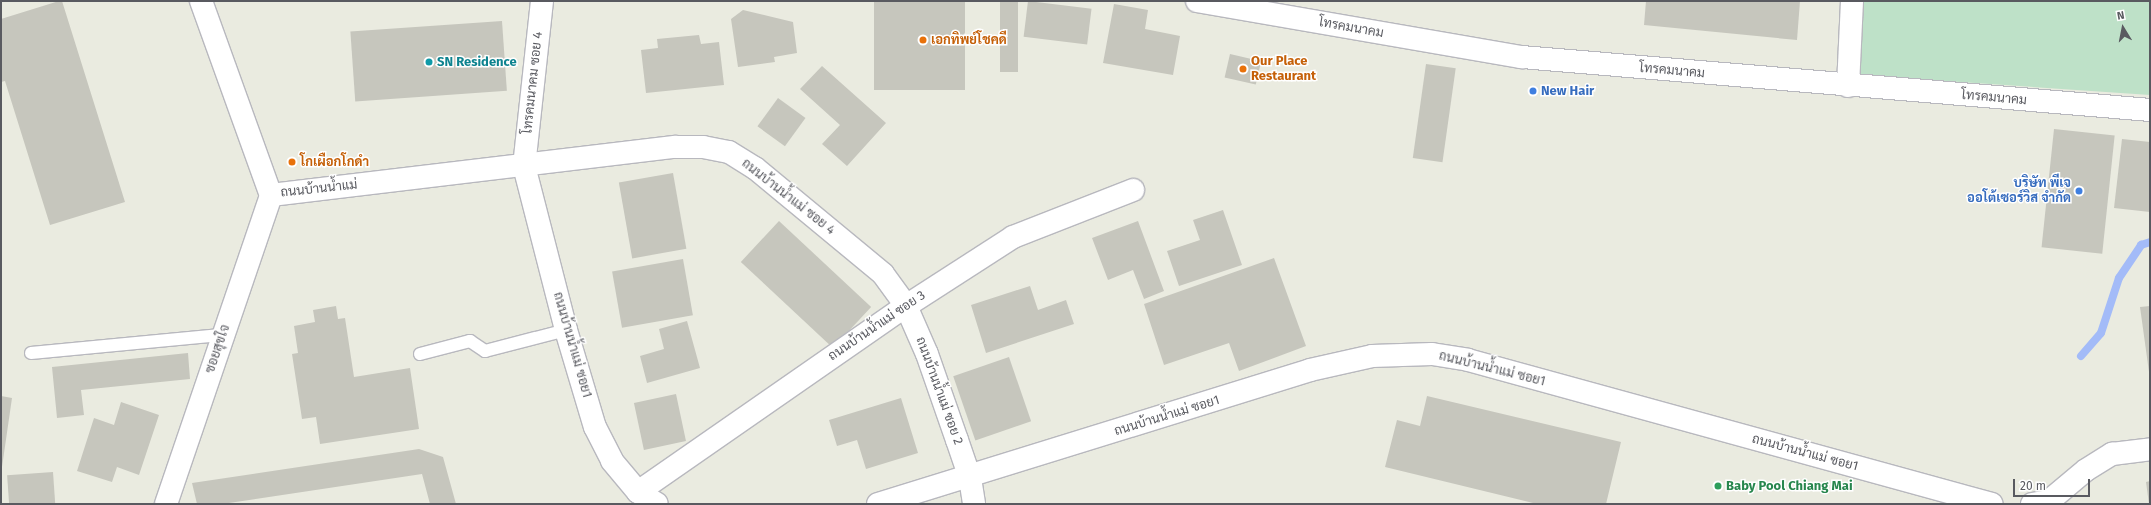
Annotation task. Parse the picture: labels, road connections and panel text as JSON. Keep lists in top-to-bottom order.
{
  "streets": {
    "street": [
      "โทรคมนาคม",
      "โทรคมนาคม ซอย 4",
      "ถนนบ้านน้ำแม่",
      "ถนนบ้านน้ำแม่ ซอย 4",
      "ถนนบ้านน้ำแม่ ซอย 3",
      "ถนนบ้านน้ำแม่ ซอย1",
      "ซอยสุขใจ",
      "ถนนบ้านน้ำแม่ ซอย 2"
    ]
  },
  "crossings": [
    ["โทรคมนาคม ซอย 4", "ถนนบ้านน้ำแม่"],
    ["โทรคมนาคม ซอย 4", "ถนนบ้านน้ำแม่ ซอย 4"],
    ["โทรคมนาคม ซอย 4", "ถนนบ้านน้ำแม่ ซอย1"],
    ["ถนนบ้านน้ำแม่", "ถนนบ้านน้ำแม่ ซอย 4"],
    ["ถนนบ้านน้ำแม่", "ถนนบ้านน้ำแม่ ซอย1"],
    ["ถนนบ้านน้ำแม่", "ซอยสุขใจ"],
    ["ถนนบ้านน้ำแม่ ซอย 4", "ถนนบ้านน้ำแม่ ซอย 3"],
    ["ถนนบ้านน้ำแม่ ซอย 4", "ถนนบ้านน้ำแม่ ซอย1"],
    ["ถนนบ้านน้ำแม่ ซอย 4", "ถนนบ้านน้ำแม่ ซอย 2"],
    ["ถนนบ้านน้ำแม่ ซอย 3", "ถนนบ้านน้ำแม่ ซอย1"],
    ["ถนนบ้านน้ำแม่ ซอย 3", "ถนนบ้านน้ำแม่ ซอย 2"],
    ["ถนนบ้านน้ำแม่ ซอย1", "ถนนบ้านน้ำแม่ ซอย 2"]
  ],
  "places": [
    "เอกทิพย์โชคดี",
    "SN Residence",
    "Our Place Restaurant",
    "New Hair",
    "โกเผือกโกดำ",
    "บริษัท พีเจ ออโต้เซอร์วิส จำกัด",
    "Baby Pool Chiang Mai"
  ],
  "scale_bar": "20 m",
  "north": "top"
}
